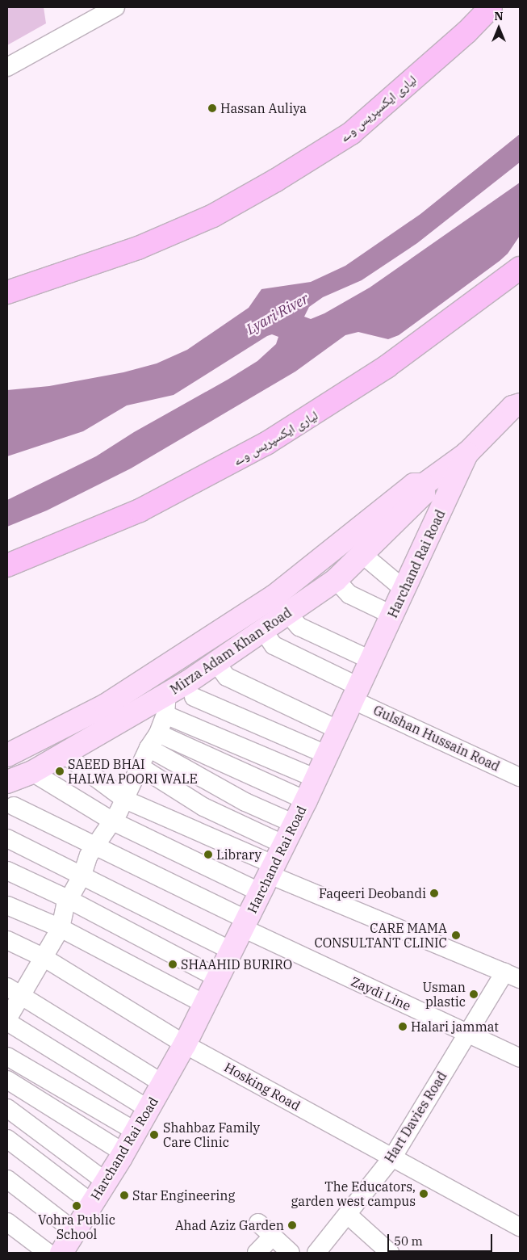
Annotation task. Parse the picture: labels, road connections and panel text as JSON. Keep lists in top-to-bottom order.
{
  "streets": {
    "highway": ["لیاری ایکسپریس وے"],
    "main road": ["Harchand Rai Road", "Mirza Adam Khan Road"],
    "street": [
      "Gulshan Hussain Road",
      "Zaydi Line",
      "Hosking Road",
      "Hart Davies Road"
    ]
  },
  "crossings": [
    ["Harchand Rai Road", "Mirza Adam Khan Road"],
    ["Harchand Rai Road", "Gulshan Hussain Road"],
    ["Harchand Rai Road", "Zaydi Line"],
    ["Harchand Rai Road", "Hosking Road"],
    ["Mirza Adam Khan Road", "Gulshan Hussain Road"],
    ["Zaydi Line", "Hart Davies Road"],
    ["Hosking Road", "Hart Davies Road"]
  ],
  "water": ["Lyari River"],
  "places": [
    "Hassan Auliya",
    "SAEED BHAI HALWA POORI WALE",
    "Library",
    "Faqeeri Deobandi",
    "CARE MAMA CONSULTANT CLINIC",
    "SHAAHID BURIRO",
    "Usman plastic",
    "Halari jammat",
    "Shahbaz Family Care Clinic",
    "The Educators, garden west campus",
    "Star Engineering",
    "Vohra Public School",
    "Ahad Aziz Garden"
  ],
  "scale_bar": "50 m",
  "north": "top"
}
